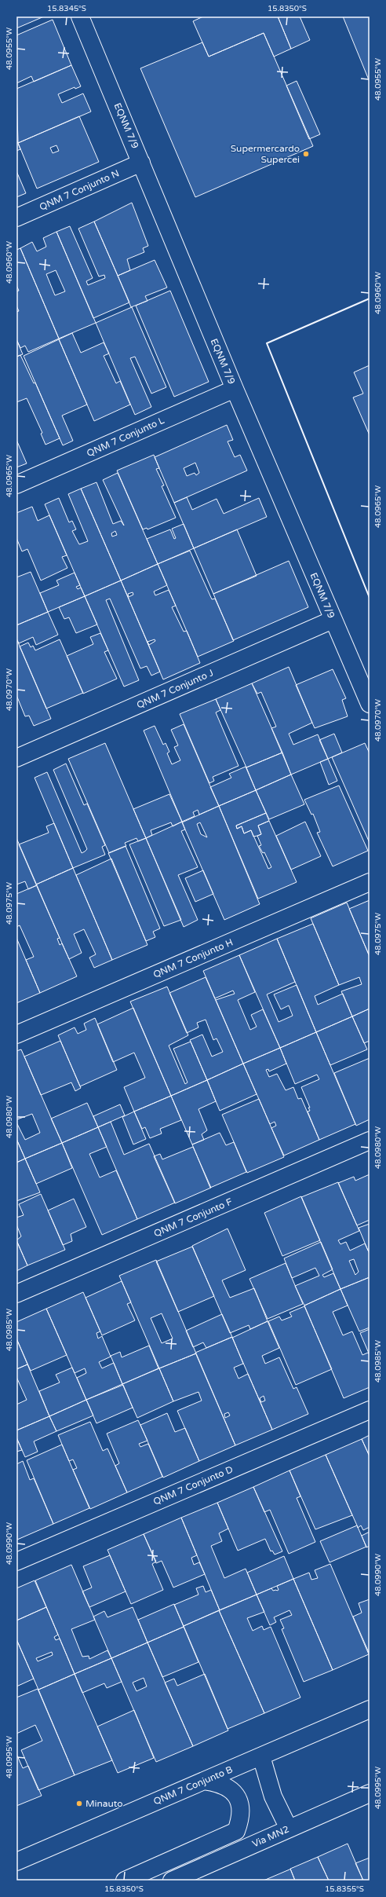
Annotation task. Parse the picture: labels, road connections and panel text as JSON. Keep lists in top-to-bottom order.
{
  "streets": {
    "street": [
      "EQNM 7/9",
      "QNM 7 Conjunto N",
      "QNM 7 Conjunto L",
      "QNM 7 Conjunto J",
      "QNM 7 Conjunto H",
      "QNM 7 Conjunto F",
      "QNM 7 Conjunto D",
      "QNM 7 Conjunto B",
      "Via MN2"
    ]
  },
  "crossings": [
    ["EQNM 7/9", "QNM 7 Conjunto N"],
    ["EQNM 7/9", "QNM 7 Conjunto L"],
    ["EQNM 7/9", "QNM 7 Conjunto J"]
  ],
  "places": ["Supermercardo Supercei", "Minauto"],
  "coordinates": [
    "15.8345°S",
    "15.8350°S",
    "48.0955°W",
    "48.0960°W",
    "48.0965°W",
    "48.0970°W",
    "48.0975°W",
    "48.0980°W",
    "48.0985°W",
    "48.0990°W",
    "48.0995°W",
    "15.8355°S"
  ]
}
